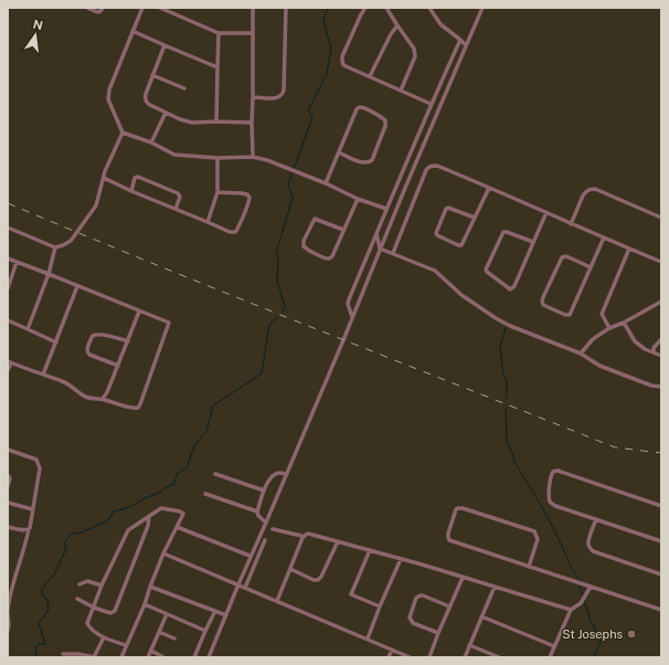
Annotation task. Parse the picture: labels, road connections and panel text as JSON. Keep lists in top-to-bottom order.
{
  "places": ["St Josephs"],
  "north": "top"
}
